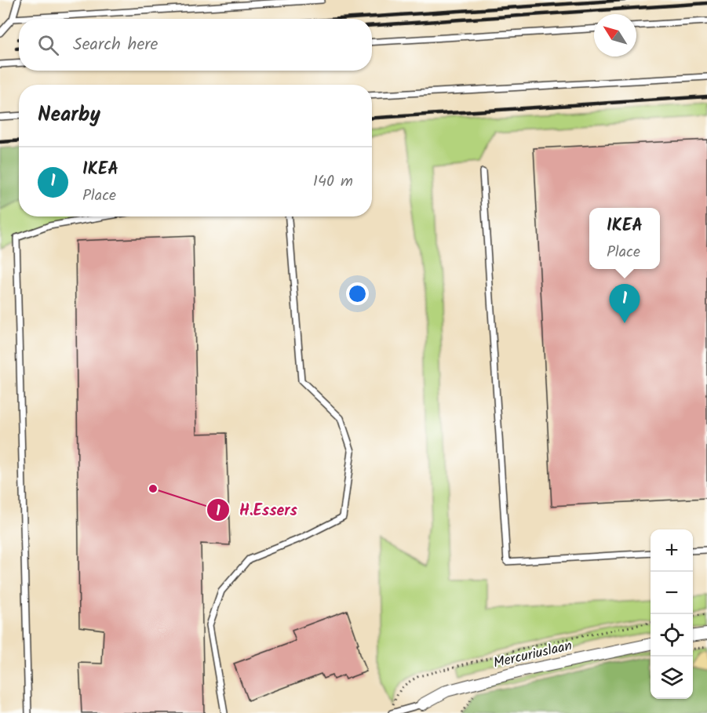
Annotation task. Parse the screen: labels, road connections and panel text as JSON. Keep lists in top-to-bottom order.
{
  "streets": {
    "street": ["Mercuriuslaan"]
  },
  "places": ["H.Essers"],
  "north": "top left",
  "page": {
    "search": "Search here",
    "heading": "Nearby",
    "list": [
      {
        "mark": "1",
        "name": "IKEA",
        "note": "Place",
        "value": "140 m"
      }
    ],
    "popup": ["IKEA", "Place"],
    "pins": "1",
    "map_buttons": ["+", "−"]
  }
}
